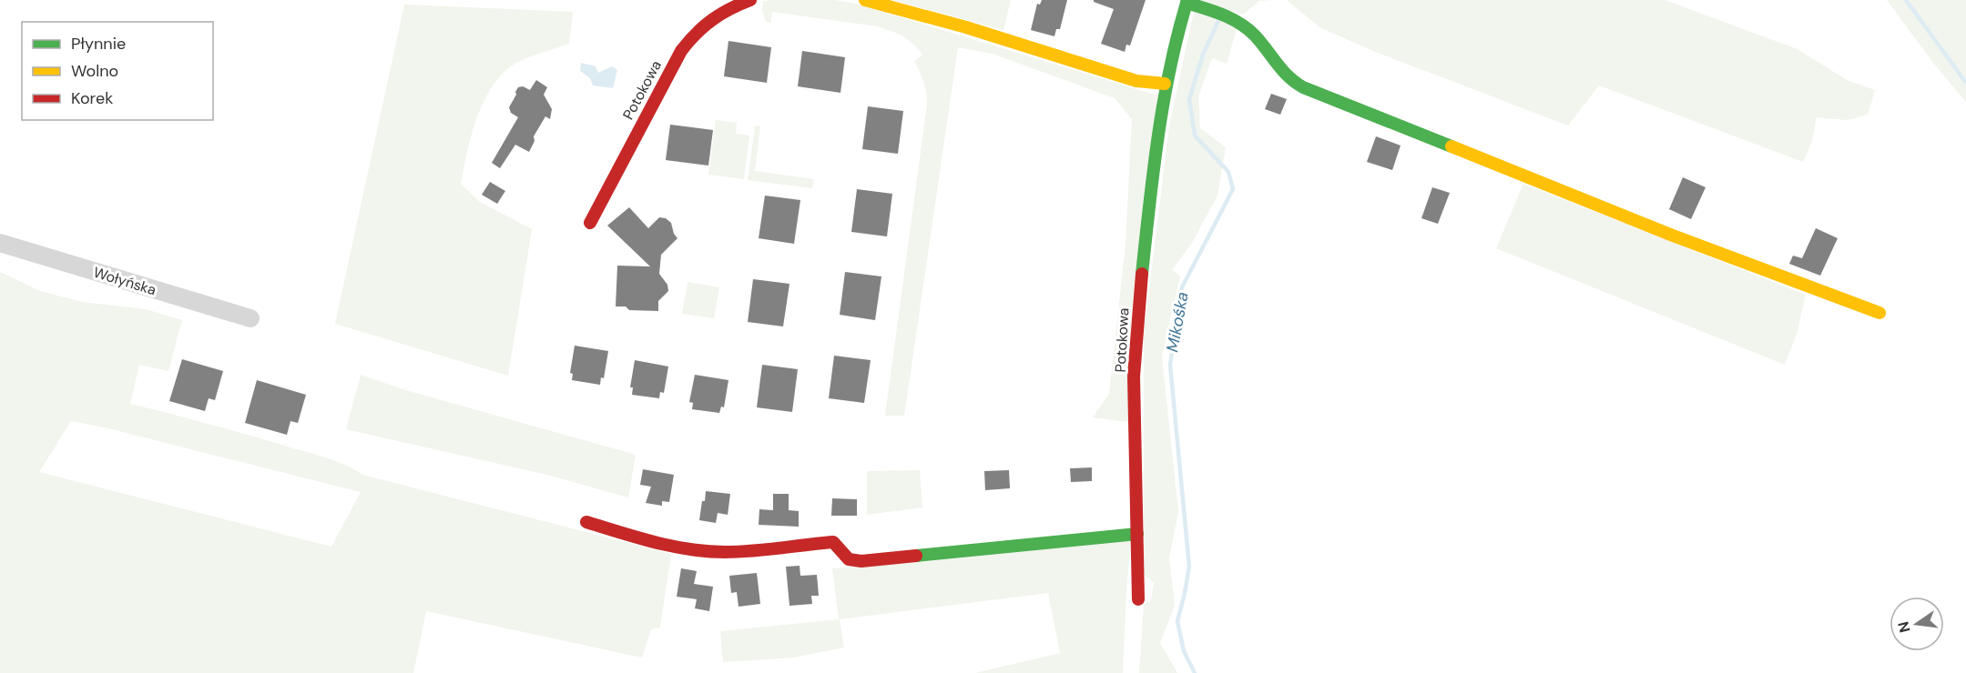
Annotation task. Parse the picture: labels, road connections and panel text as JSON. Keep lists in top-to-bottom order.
{
  "streets": {
    "street": ["Potokowa", "Wołyńska"]
  },
  "water": ["Mikośka"],
  "legend": ["Płynnie", "Wolno", "Korek"],
  "north": "left"
}
